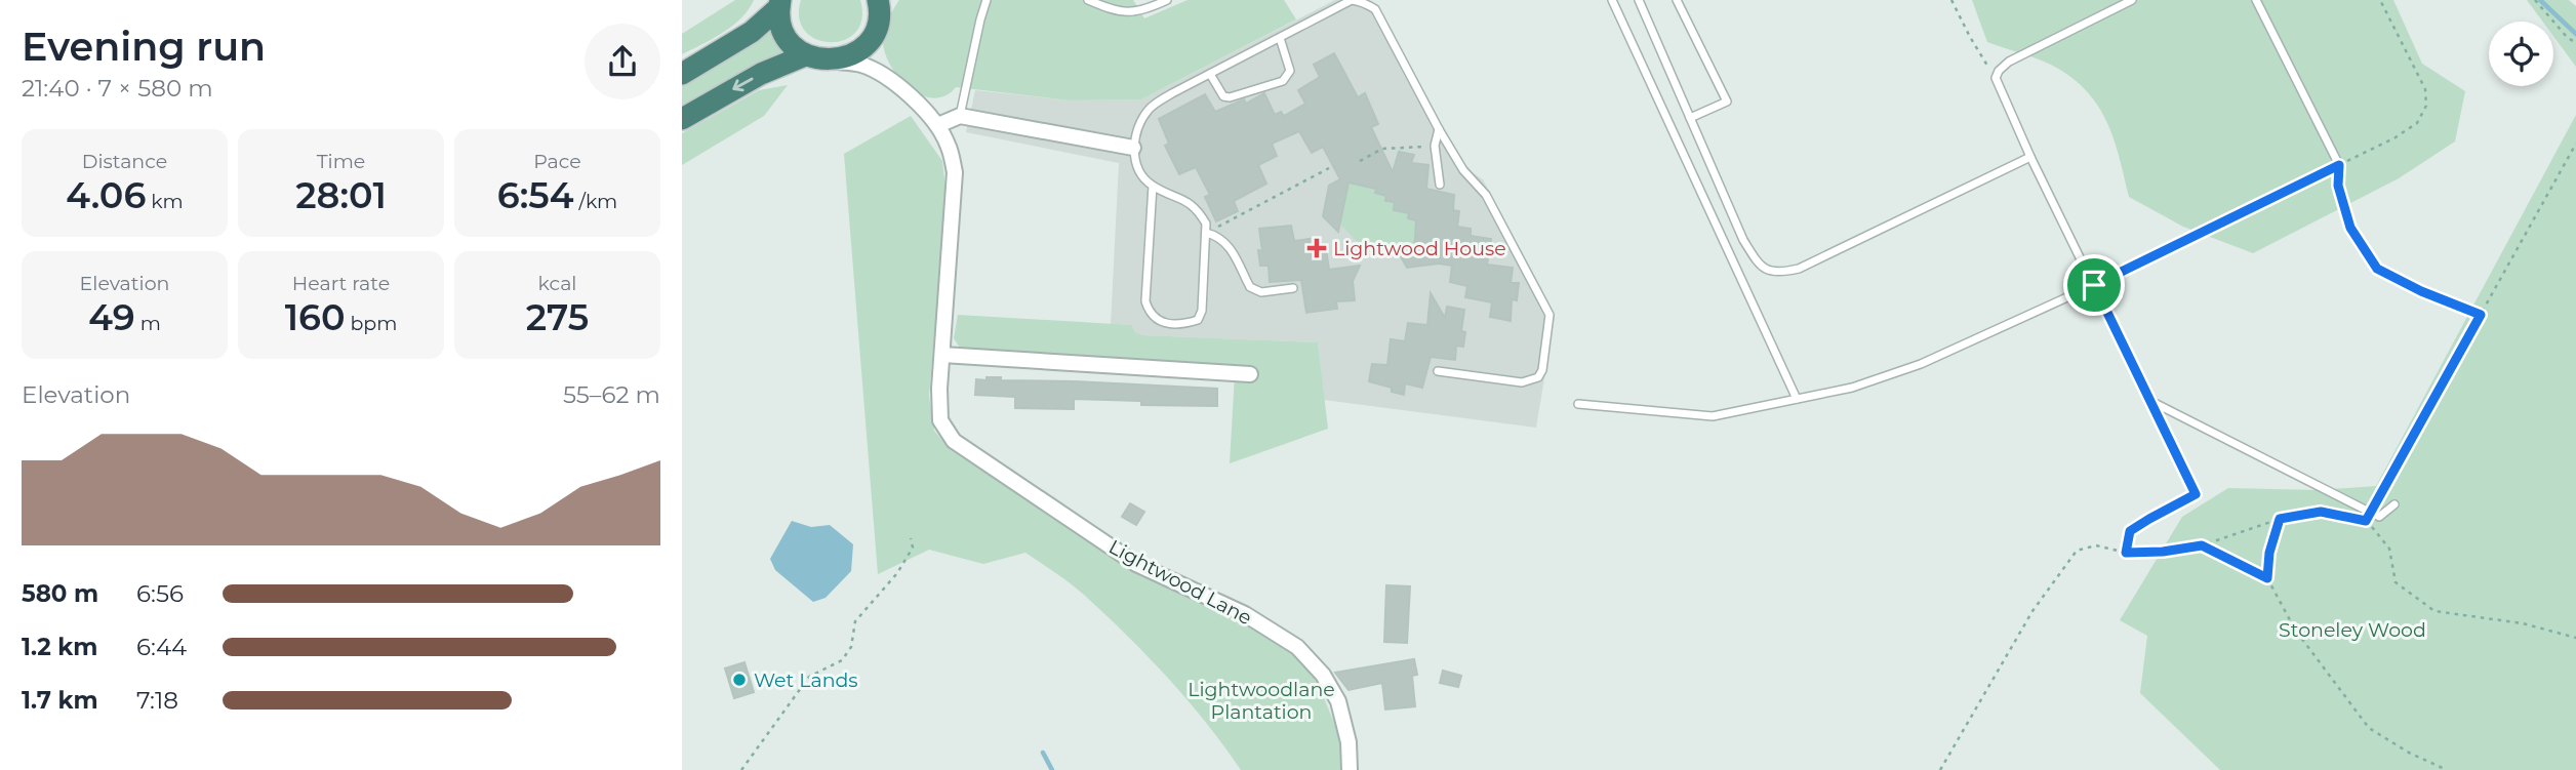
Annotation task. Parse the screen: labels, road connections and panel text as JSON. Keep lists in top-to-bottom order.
{
  "streets": {
    "street": ["Lightwood Lane"]
  },
  "parks": ["Stoneley Wood", "Lightwoodlane Plantation"],
  "places": {
    "health": ["Lightwood House"],
    "other": ["Wet Lands"]
  },
  "page": {
    "heading": ["Evening run", "21:40 · 7 × 580 m"],
    "stats": [
      ["Distance", "4.06 km"],
      ["Time", "28:01"],
      ["Pace", "6:54 /km"],
      ["Elevation", "49 m"],
      ["Heart rate", "160 bpm"],
      ["kcal", "275"]
    ],
    "chart": ["Elevation", "55–62 m"],
    "list": [
      {
        "name": "580 m",
        "note": "6:56"
      },
      {
        "name": "1.2 km",
        "note": "6:44"
      },
      {
        "name": "1.7 km",
        "note": "7:18"
      }
    ]
  }
}
